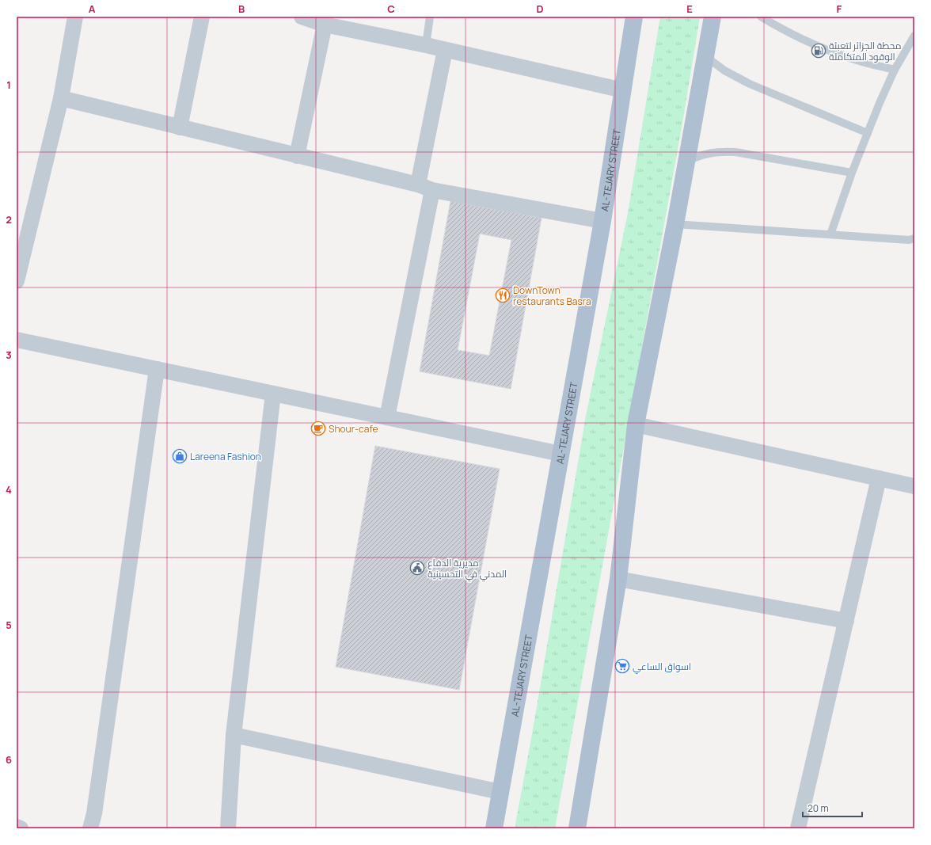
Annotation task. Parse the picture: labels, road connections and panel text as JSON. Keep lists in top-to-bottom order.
{
  "streets": {
    "main road": ["AL-TEJARY STREET"]
  },
  "places": {
    "fuel station": ["محطة الجزائر لتعبئة الوقود المتكاملة"],
    "restaurant": ["DownTown restaurants Basra"],
    "cafe": ["Shour-cafe"],
    "shop": ["Lareena Fashion"],
    "public building": ["مديرية الدفاع المدني في التحسينية"],
    "supermarket": ["اسواق الساعي"]
  },
  "scale_bar": "20 m",
  "grid": {
    "columns": [
      "A",
      "B",
      "C",
      "D",
      "E",
      "F"
    ],
    "rows": [
      "1",
      "2",
      "3",
      "4",
      "5",
      "6"
    ]
  }
}
